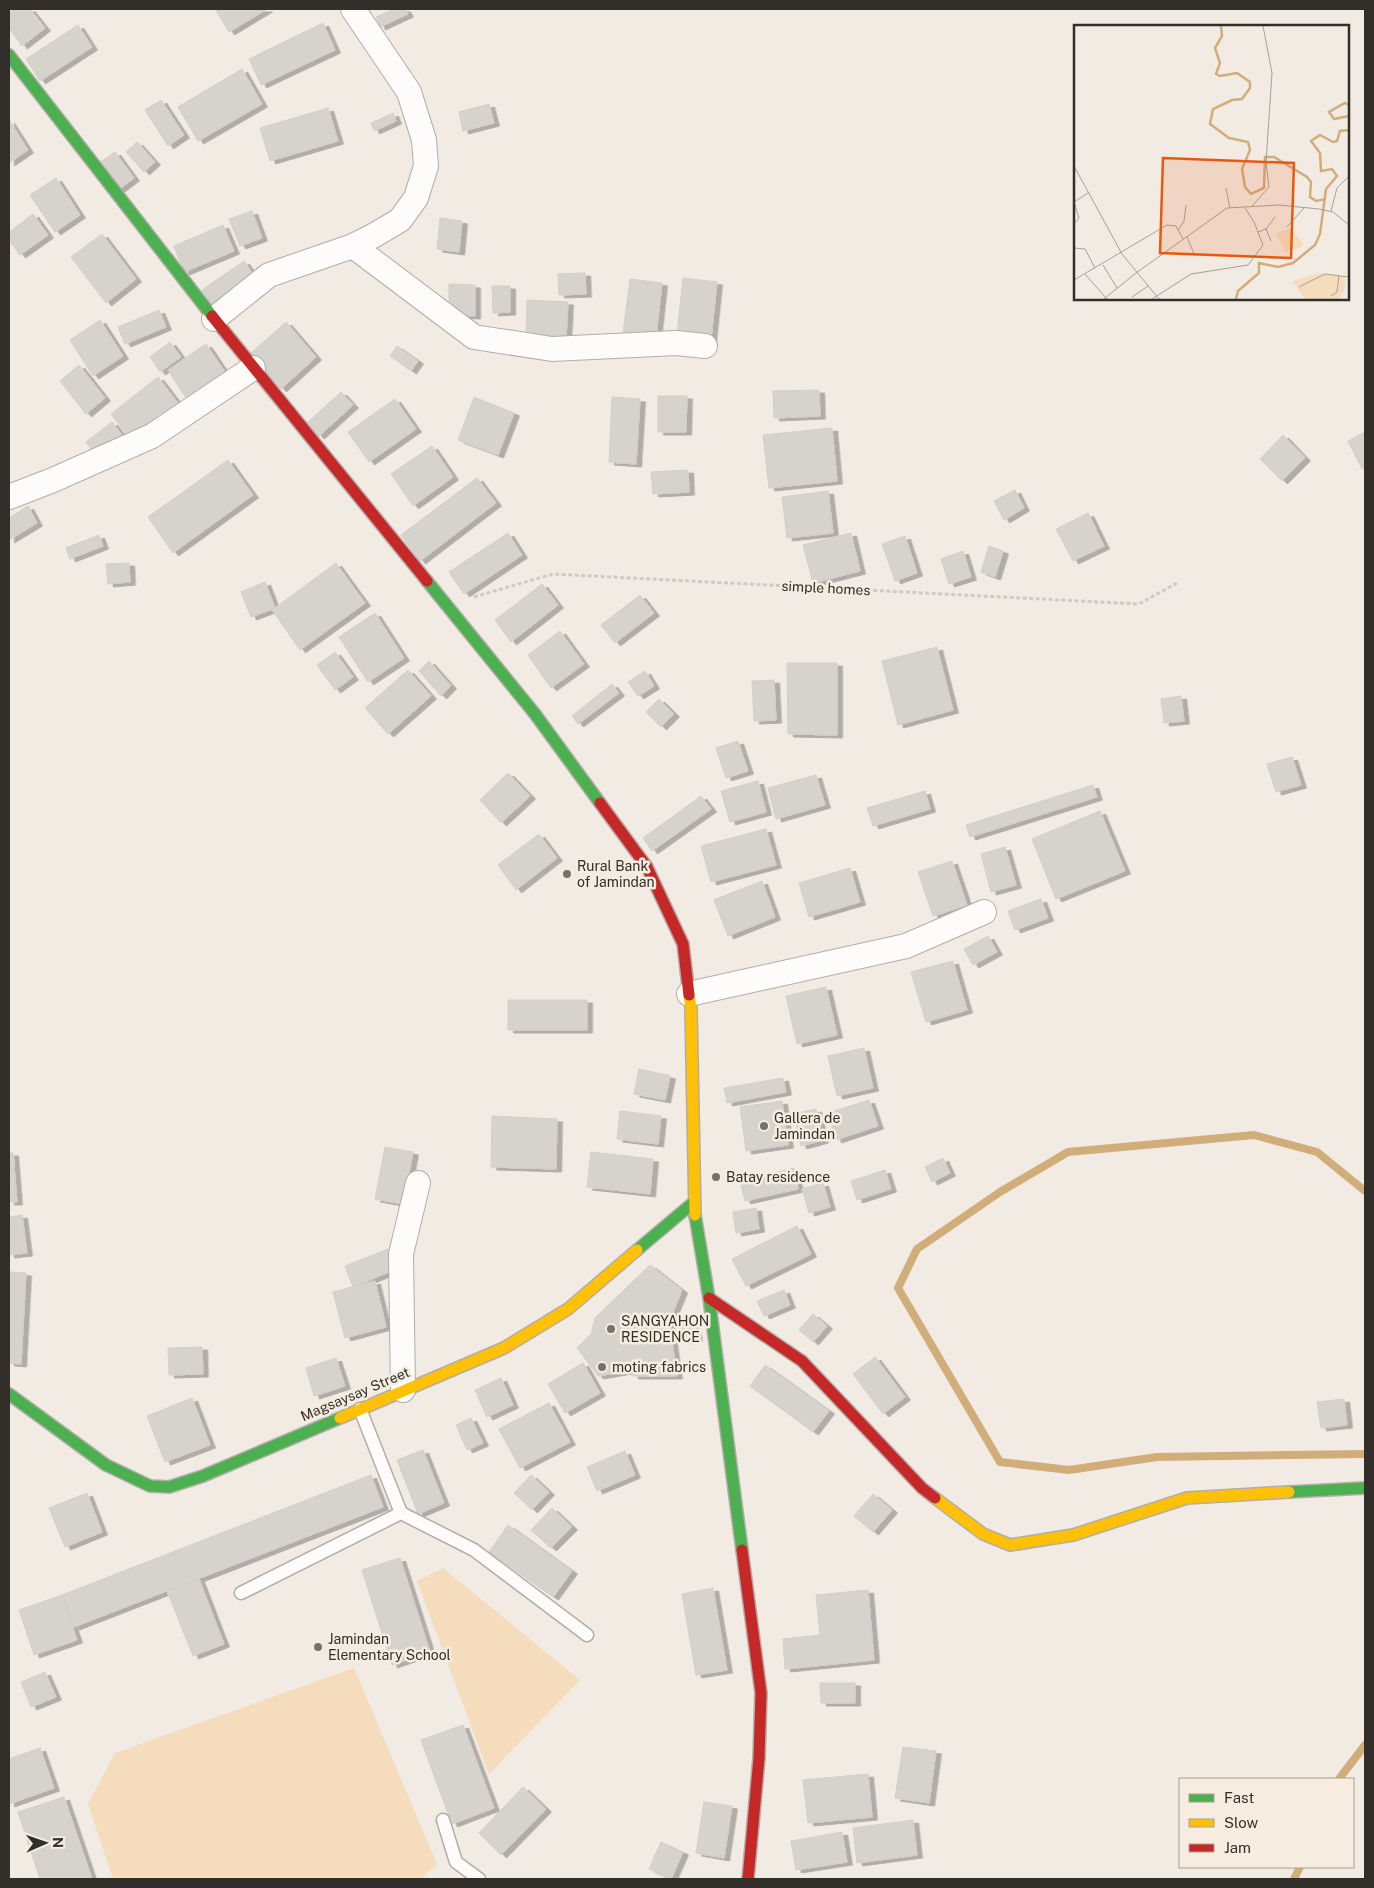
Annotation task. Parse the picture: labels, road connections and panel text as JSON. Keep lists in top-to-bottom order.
{
  "streets": {
    "main road": ["Magsaysay Street"],
    "path": ["simple homes"]
  },
  "places": [
    "Rural Bank of Jamindan",
    "Gallera de Jamindan",
    "Batay residence",
    "SANGYAHON RESIDENCE",
    "moting fabrics",
    "Jamindan Elementary School"
  ],
  "legend": ["Fast", "Slow", "Jam"],
  "north": "right"
}
